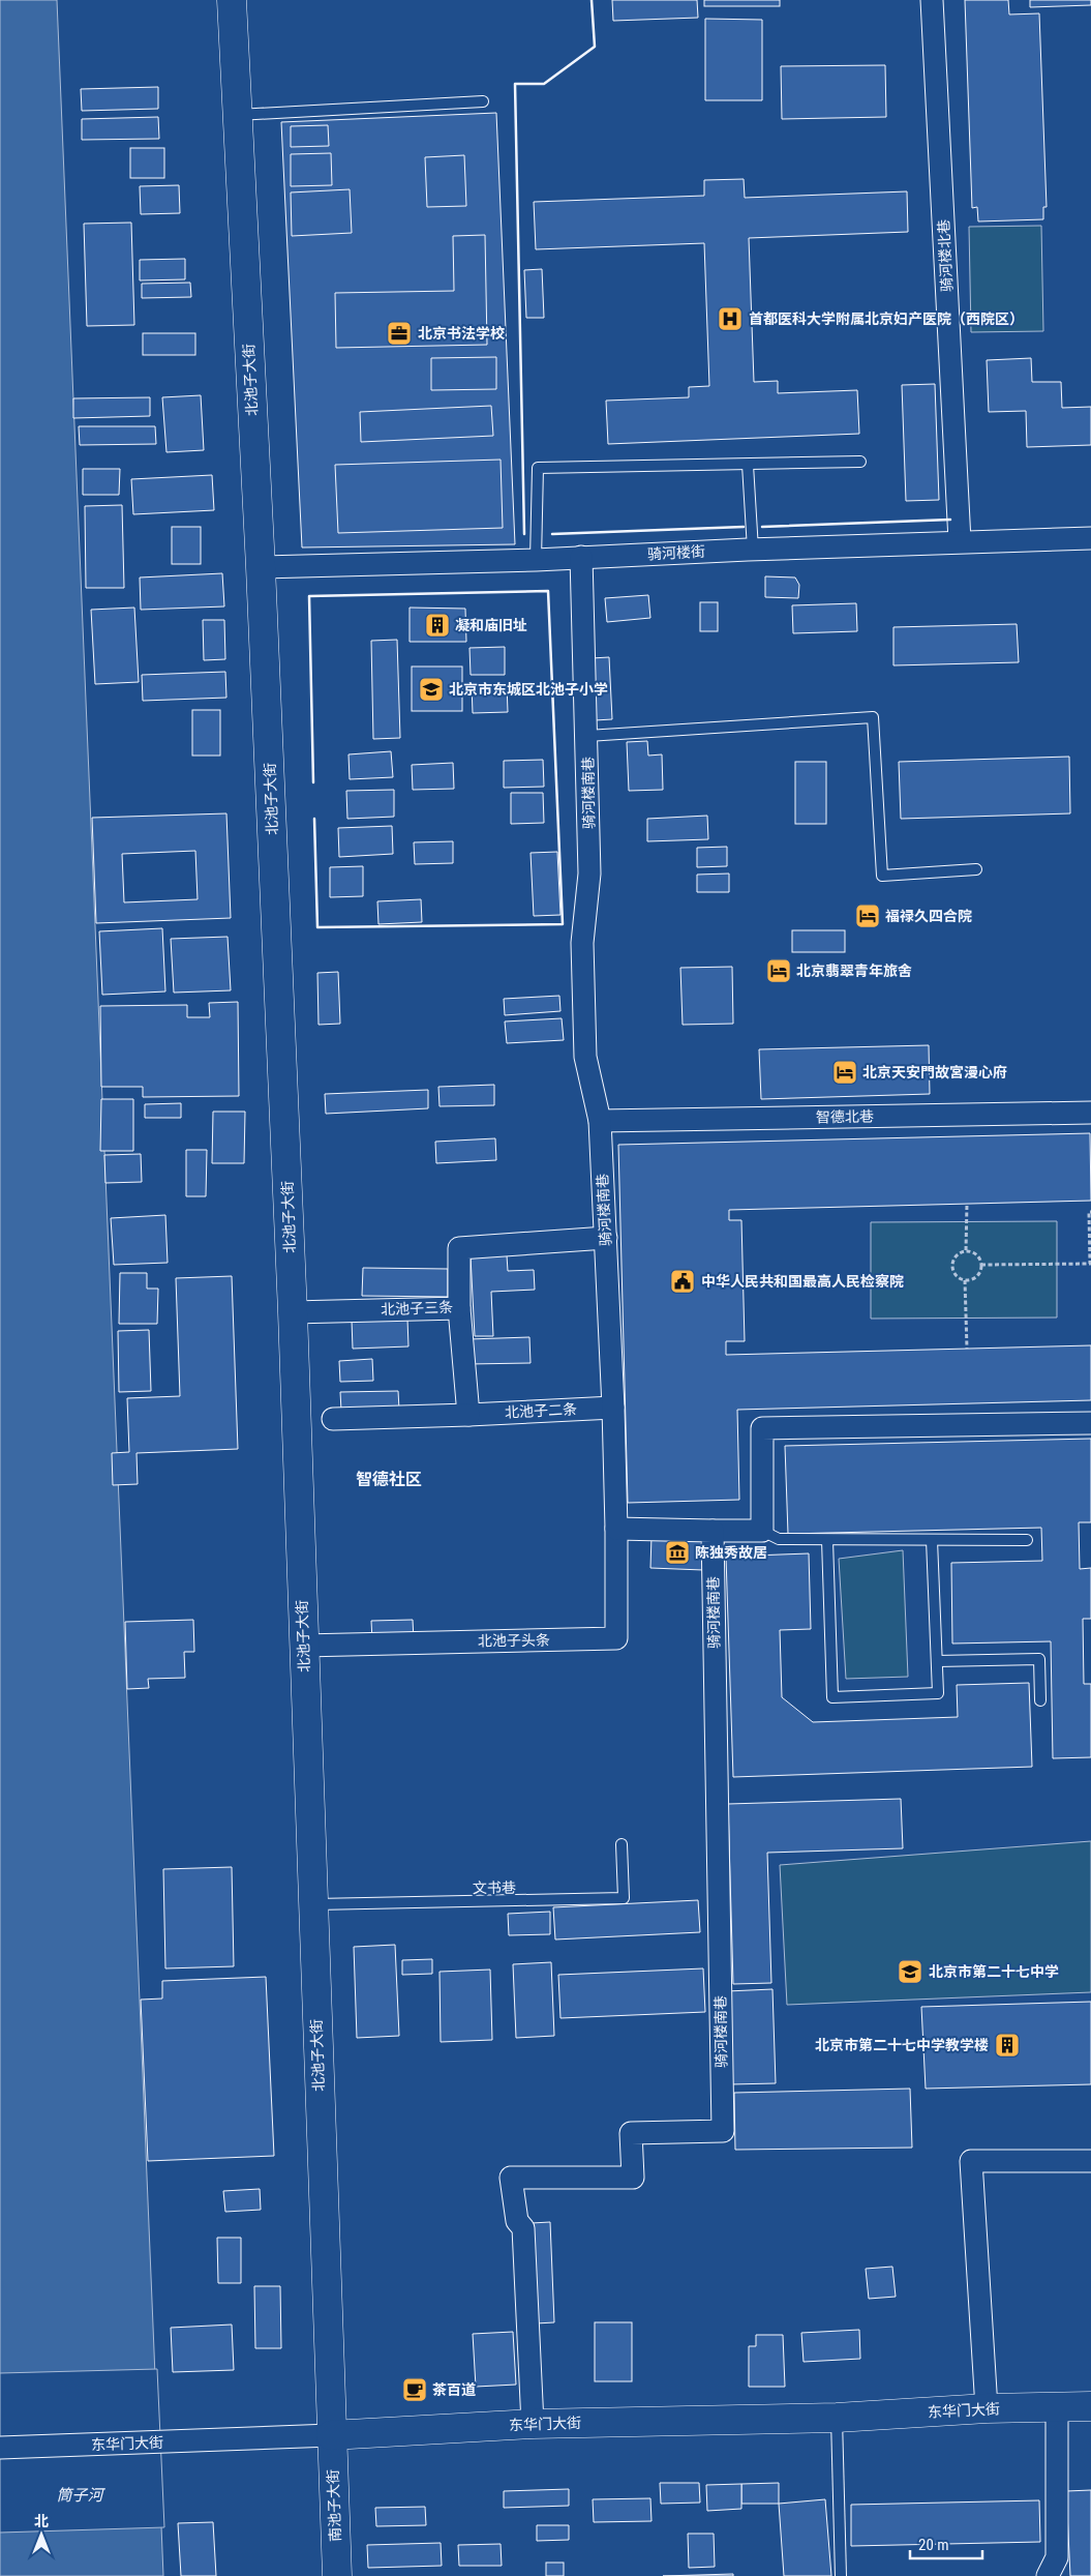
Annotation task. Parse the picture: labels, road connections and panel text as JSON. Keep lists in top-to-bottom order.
{
  "streets": {
    "street": [
      "骑河楼北巷",
      "北池子大街",
      "骑河楼街",
      "骑河楼南巷",
      "智德北巷",
      "北池子三条",
      "北池子二条",
      "北池子头条",
      "东华门大街",
      "南池子大街"
    ],
    "lane": ["文书巷"]
  },
  "crossings": [
    ["骑河楼北巷", "骑河楼街"],
    ["北池子大街", "骑河楼街"],
    ["北池子大街", "北池子三条"],
    ["北池子大街", "北池子头条"],
    ["北池子大街", "文书巷"],
    ["北池子大街", "东华门大街"],
    ["北池子大街", "南池子大街"],
    ["骑河楼街", "骑河楼南巷"],
    ["骑河楼南巷", "智德北巷"],
    ["骑河楼南巷", "北池子三条"],
    ["骑河楼南巷", "北池子二条"],
    ["骑河楼南巷", "北池子头条"],
    ["骑河楼南巷", "东华门大街"],
    ["东华门大街", "南池子大街"]
  ],
  "districts": ["智德社区"],
  "water": ["筒子河"],
  "places": {
    "hospital": ["首都医科大学附属北京妇产医院（西院区）"],
    "office": ["北京书法学校"],
    "building": ["凝和庙旧址", "北京市第二十七中学教学楼"],
    "school or university": ["北京市东城区北池子小学", "北京市第二十七中学"],
    "hotel": ["福禄久四合院", "北京翡翠青年旅舍", "北京天安門故宮漫心府"],
    "public building": ["中华人民共和国最高人民检察院"],
    "museum": ["陈独秀故居"],
    "cafe": ["茶百道"]
  },
  "scale_bar": "20 m",
  "north": "top"
}
